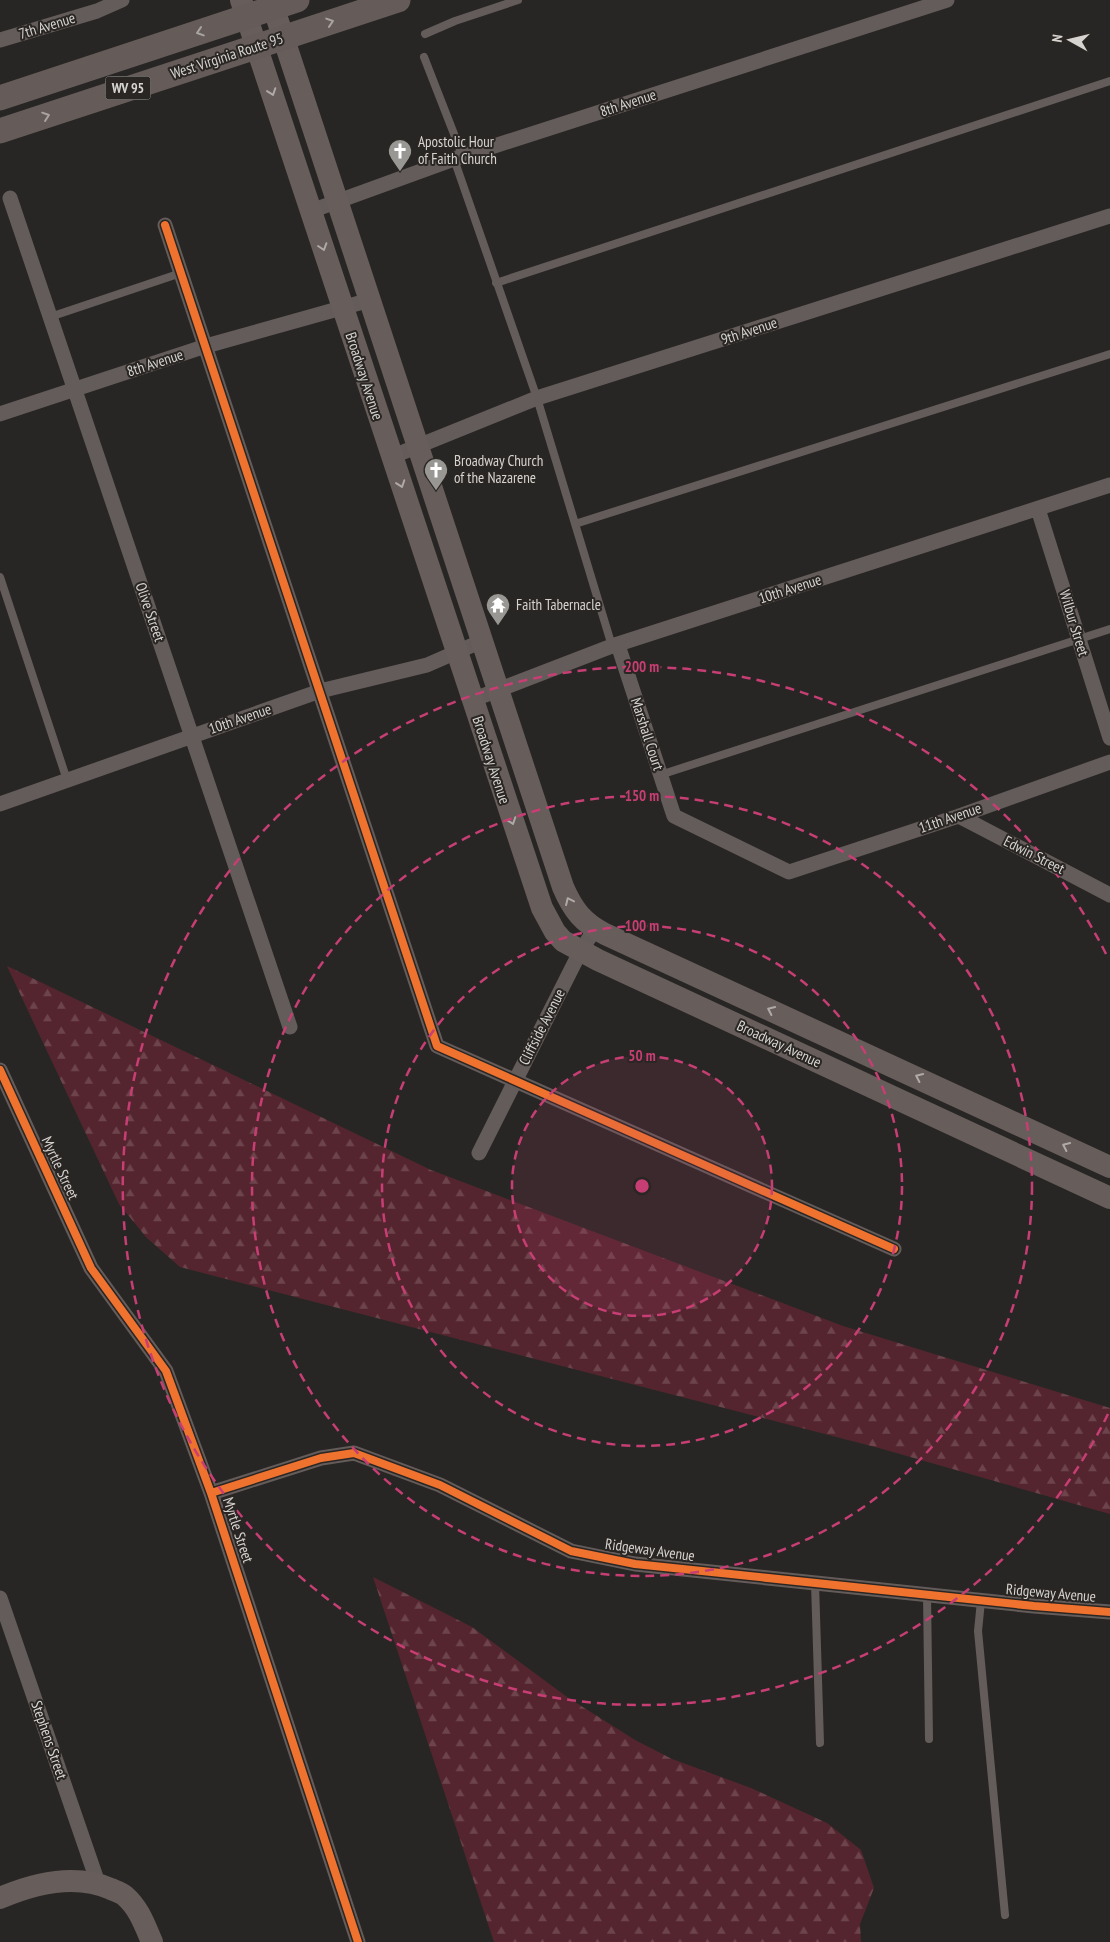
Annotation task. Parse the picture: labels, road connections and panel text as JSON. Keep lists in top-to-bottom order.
{
  "streets": {
    "main road": ["West Virginia Route 95", "WV 95", "Broadway Avenue"],
    "street": [
      "7th Avenue",
      "8th Avenue",
      "9th Avenue",
      "10th Avenue",
      "Olive Street",
      "Wilbur Street",
      "Marshall Court",
      "11th Avenue",
      "Edwin Street",
      "Cliffside Avenue",
      "Myrtle Street",
      "Ridgeway Avenue",
      "Stephens Street"
    ]
  },
  "crossings": [
    ["West Virginia Route 95", "Broadway Avenue"],
    ["WV 95", "Broadway Avenue"],
    ["8th Avenue", "Broadway Avenue"],
    ["8th Avenue", "Olive Street"],
    ["9th Avenue", "Broadway Avenue"],
    ["Broadway Avenue", "10th Avenue"],
    ["Broadway Avenue", "Cliffside Avenue"],
    ["10th Avenue", "Olive Street"],
    ["10th Avenue", "Wilbur Street"],
    ["10th Avenue", "Marshall Court"],
    ["Marshall Court", "11th Avenue"],
    ["11th Avenue", "Edwin Street"],
    ["Myrtle Street", "Ridgeway Avenue"]
  ],
  "places": {
    "church": ["Apostolic Hour of Faith Church", "Broadway Church of the Nazarene"],
    "temple": ["Faith Tabernacle"]
  },
  "north": "left",
  "rings": [
    "200 m",
    "150 m",
    "100 m",
    "50 m"
  ]
}
